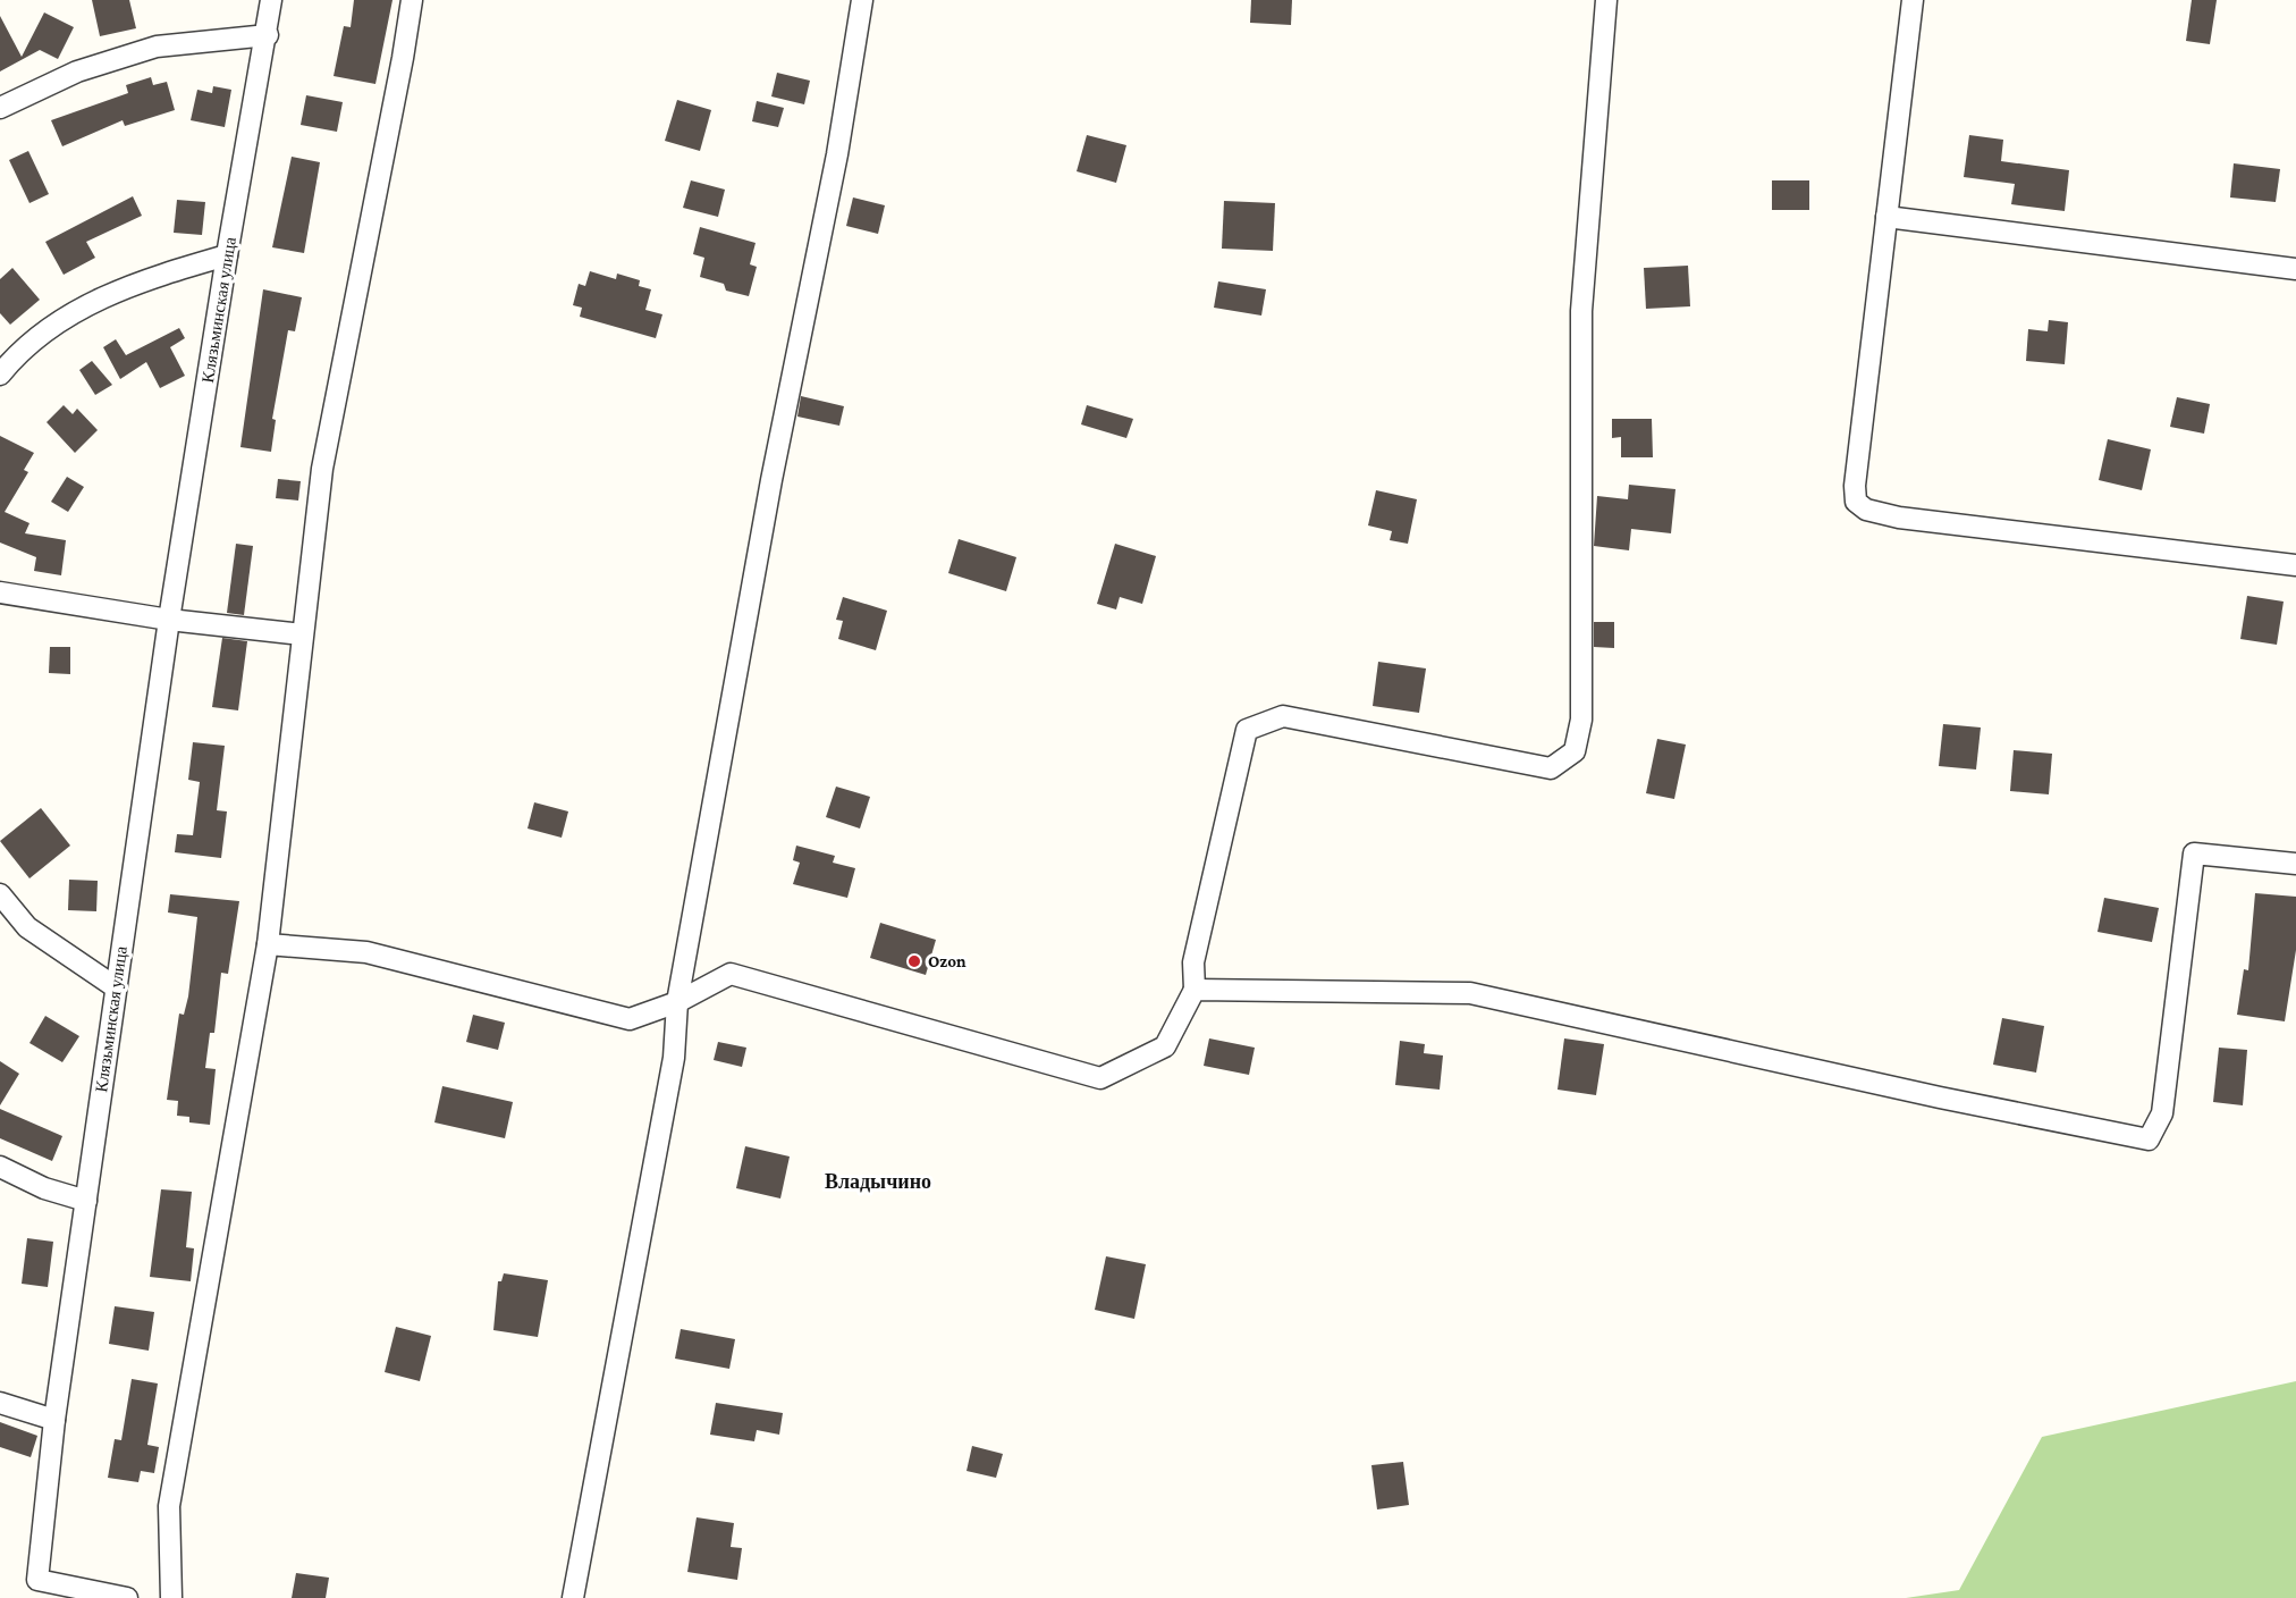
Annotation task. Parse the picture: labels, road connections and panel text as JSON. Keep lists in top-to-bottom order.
{
  "streets": {
    "street": ["Клязьминская улица"]
  },
  "districts": ["Владычино"],
  "places": ["Ozon"]
}
